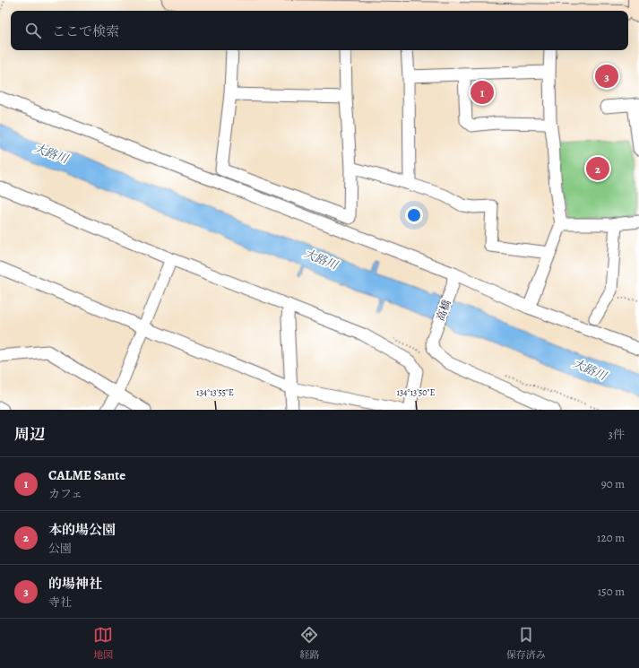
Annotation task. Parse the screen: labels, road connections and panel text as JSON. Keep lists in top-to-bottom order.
{
  "streets": {
    "street": ["高橋"]
  },
  "water": ["大路川"],
  "page": {
    "search": "ここで検索",
    "pins": ["3", "1", "2"],
    "heading": ["周辺", "3件"],
    "list": [
      {
        "mark": "1",
        "name": "CALME Sante",
        "note": "カフェ",
        "value": "90 m"
      },
      {
        "mark": "2",
        "name": "本的場公園",
        "note": "公園",
        "value": "120 m"
      },
      {
        "mark": "3",
        "name": "的場神社",
        "note": "寺社",
        "value": "150 m"
      }
    ],
    "nav": ["地図", "経路", "保存済み"]
  },
  "coordinates": ["134°13'55\"E", "134°13'50\"E"]
}
